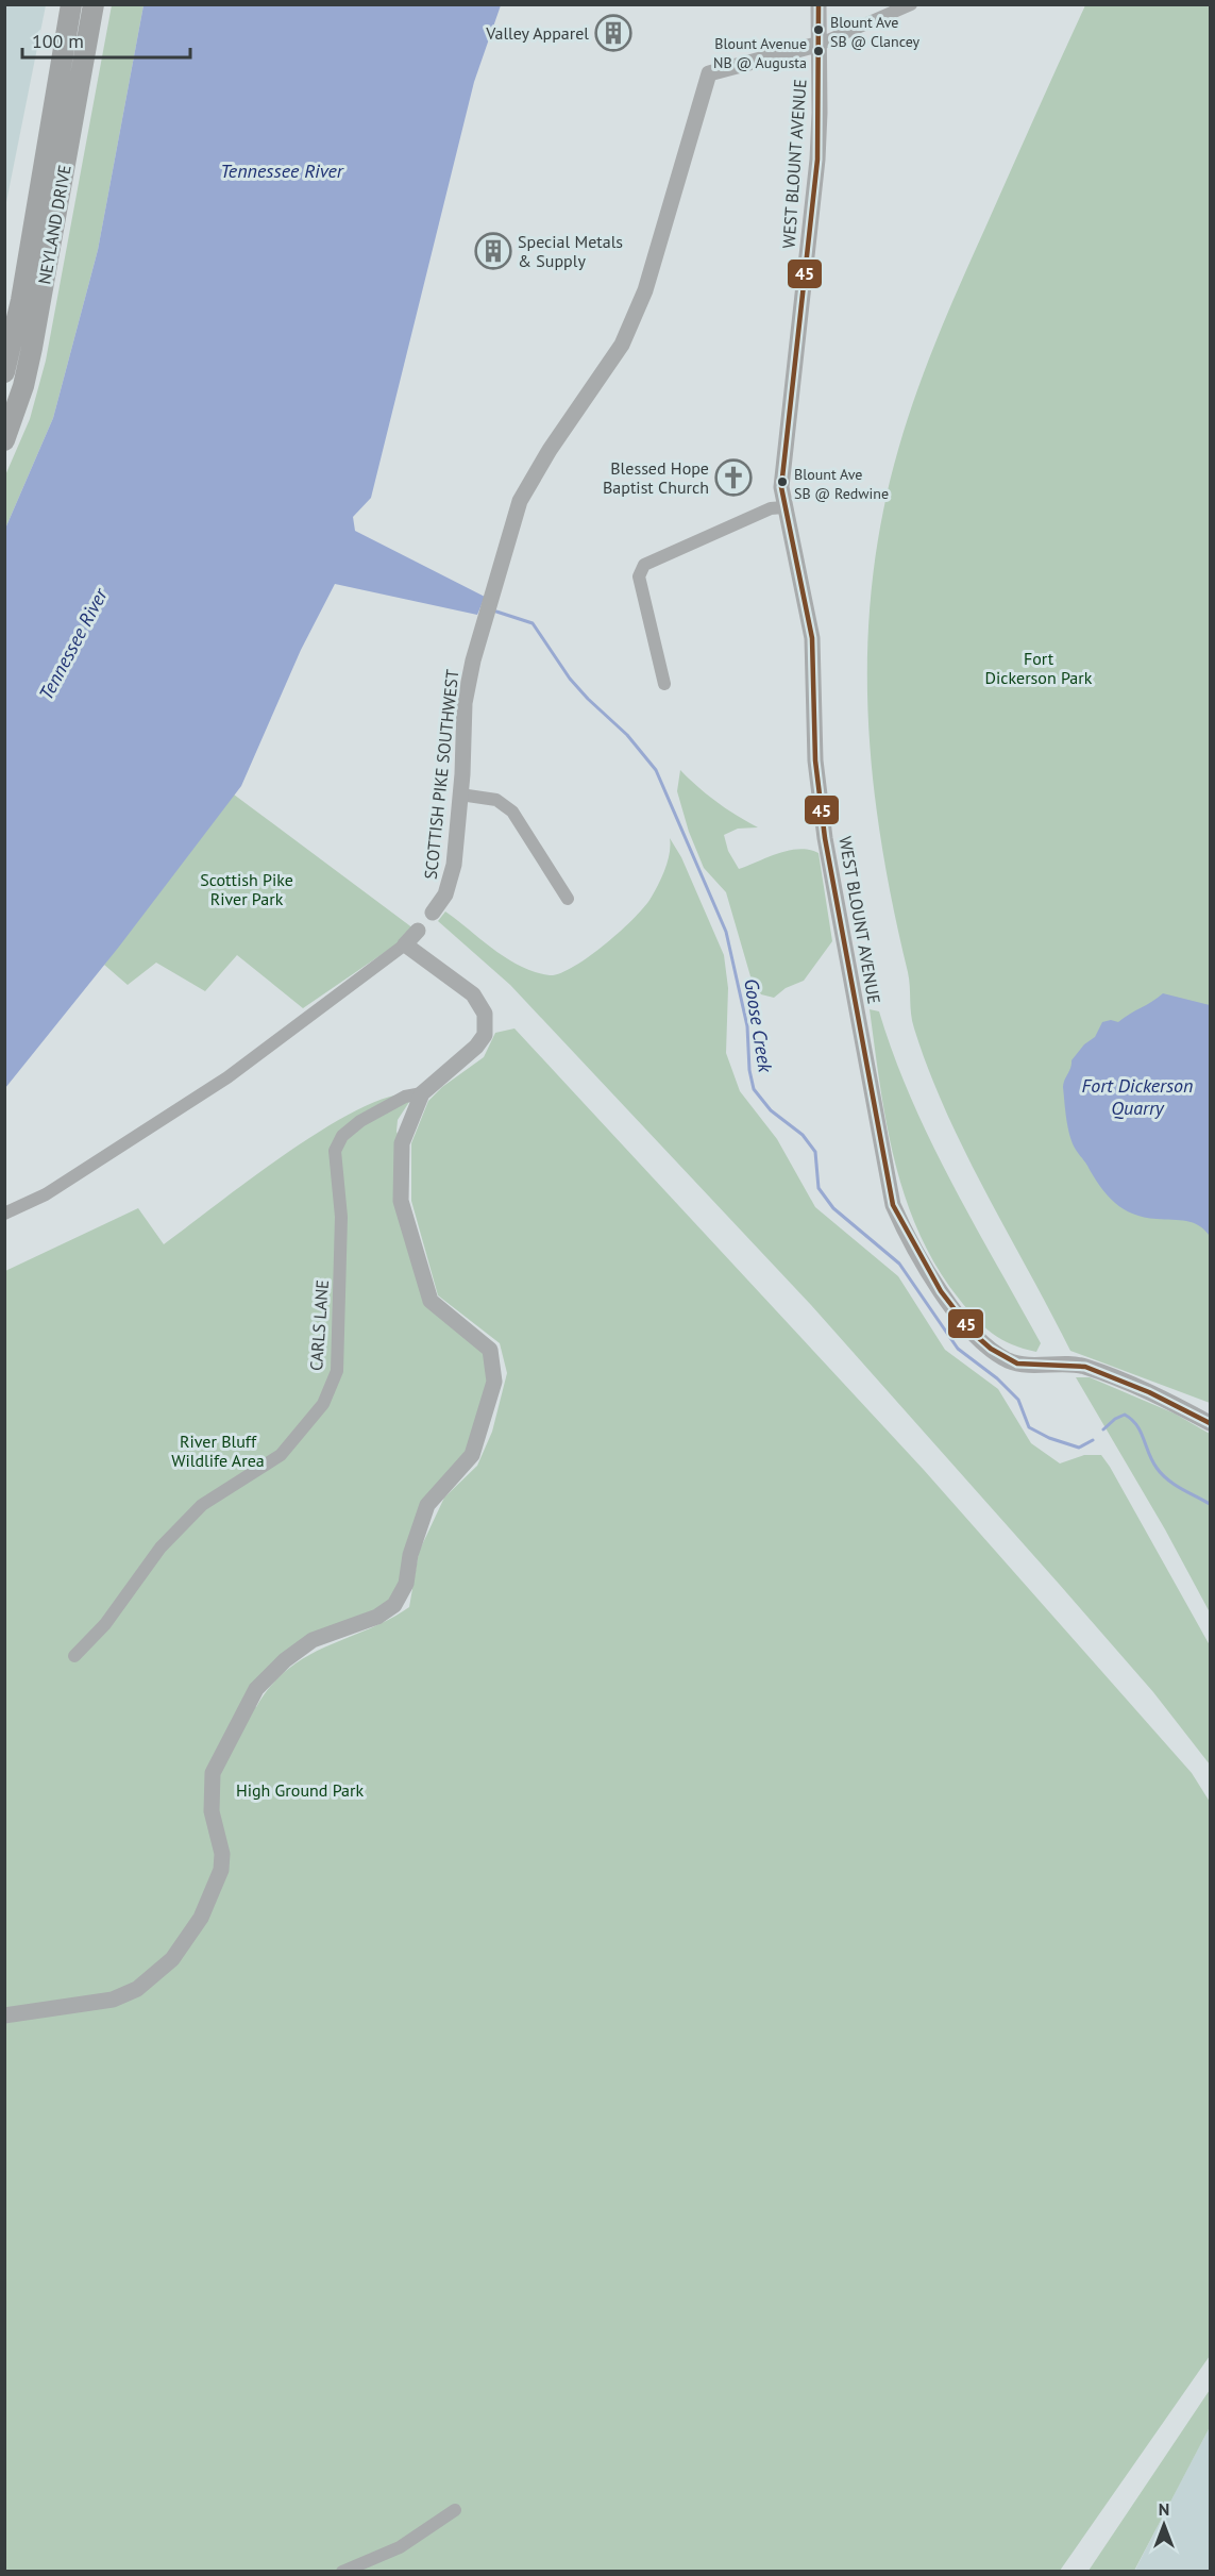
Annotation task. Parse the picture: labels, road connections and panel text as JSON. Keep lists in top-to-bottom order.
{
  "streets": {
    "main road": ["NEYLAND DRIVE"],
    "street": ["WEST BLOUNT AVENUE", "SCOTTISH PIKE SOUTHWEST", "CARLS LANE"]
  },
  "crossings": [
    ["WEST BLOUNT AVENUE", "SCOTTISH PIKE SOUTHWEST"]
  ],
  "water": ["Tennessee River", "Goose Creek", "Fort Dickerson Quarry"],
  "parks": [
    "Fort Dickerson Park",
    "Scottish Pike River Park",
    "River Bluff Wildlife Area",
    "High Ground Park"
  ],
  "places": {
    "other": ["Blount Ave SB @ Clancey", "Blount Avenue NB @ Augusta", "Blount Ave SB @ Redwine"],
    "building": ["Valley Apparel", "Special Metals & Supply"],
    "church": ["Blessed Hope Baptist Church"]
  },
  "lines": ["transit line 45"],
  "scale_bar": "100 m",
  "north": "top"
}
